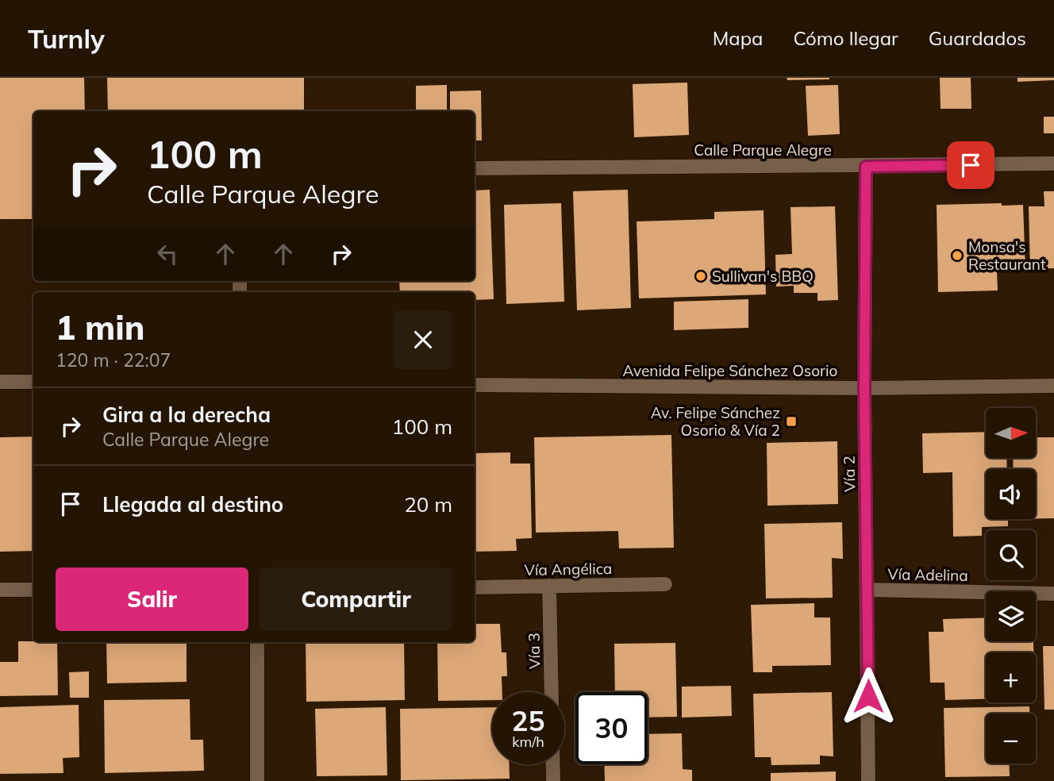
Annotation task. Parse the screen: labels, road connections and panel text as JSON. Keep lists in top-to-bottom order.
{
  "streets": {
    "street": [
      "Calle Parque Alegre",
      "Avenida Felipe Sánchez Osorio",
      "Vía 2",
      "Vía Angélica",
      "Vía Adelina",
      "Vía 3"
    ]
  },
  "crossings": [
    ["Calle Parque Alegre", "Vía 2"],
    ["Avenida Felipe Sánchez Osorio", "Vía 2"],
    ["Vía 2", "Vía Adelina"],
    ["Vía Angélica", "Vía 3"]
  ],
  "places": {
    "other": ["Monsa's Restaurant", "Sullivan's BBQ"],
    "transit": ["Av. Felipe Sánchez Osorio & Vía 2"]
  },
  "north": "right",
  "page": {
    "header": "Turnly",
    "nav": ["Mapa", "Cómo llegar", "Guardados"],
    "turn": ["100 m", "Calle Parque Alegre"],
    "heading": ["1 min", "120 m · 22:07"],
    "list": [
      {
        "name": "Gira a la derecha",
        "note": "Calle Parque Alegre",
        "value": "100 m"
      },
      {
        "name": "Llegada al destino",
        "value": "20 m"
      }
    ],
    "map_buttons": ["+", "−"],
    "buttons": ["Salir", "Compartir"],
    "speed": "25 km/h",
    "limit": "30"
  }
}
